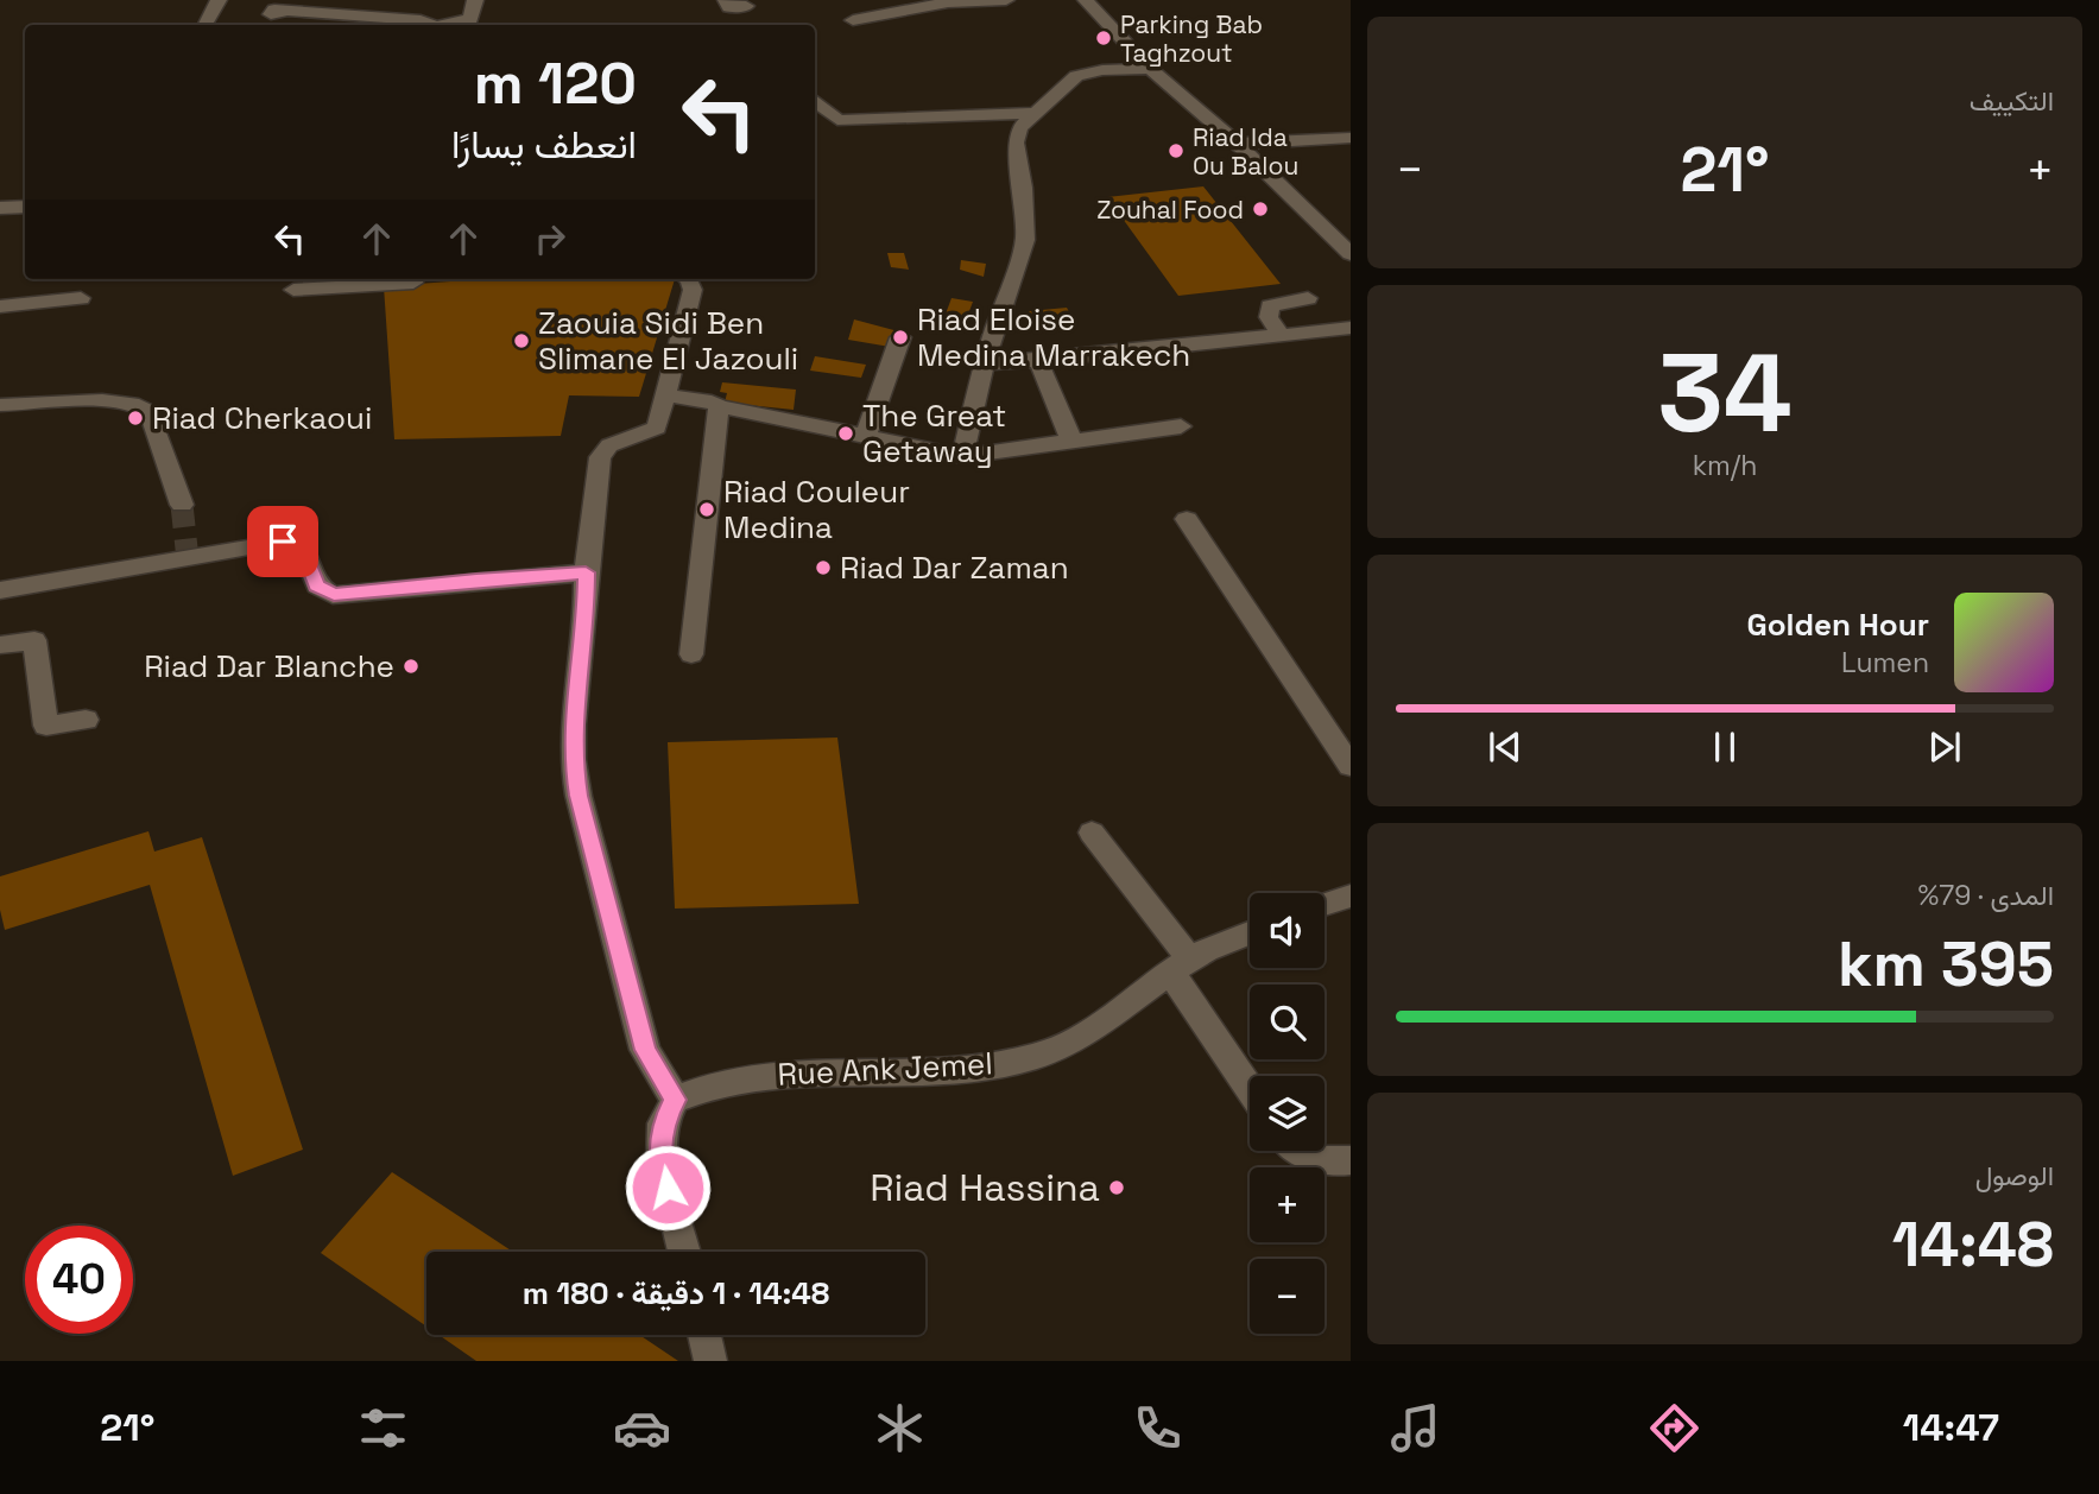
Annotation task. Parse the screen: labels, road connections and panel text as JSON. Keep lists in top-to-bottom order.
{
  "streets": {
    "street": ["Rue Ank Jemel"]
  },
  "places": [
    "Parking Bab Taghzout",
    "Riad Ida Ou Balou",
    "Zouhal Food",
    "Riad Eloise Medina Marrakech",
    "Zaouia Sidi Ben Slimane El Jazouli",
    "Riad Cherkaoui",
    "The Great Getaway",
    "Riad Couleur Medina",
    "Riad Dar Zaman",
    "Riad Dar Blanche",
    "Riad Hassina"
  ],
  "page": {
    "tile": [
      "التكييف",
      ["34", "km/h"],
      ["المدى · 79%", "395 km"],
      ["الوصول", "14:48"]
    ],
    "turn": ["120 m", "انعطف يسارًا"],
    "heat": ["−", "21°", "+"],
    "song": ["Golden Hour", "Lumen"],
    "map_buttons": ["+", "−"],
    "limit": "40",
    "trip": "14:48 · 1 دقيقة · 180 m",
    "tabs": ["14:47", "21°"]
  }
}
